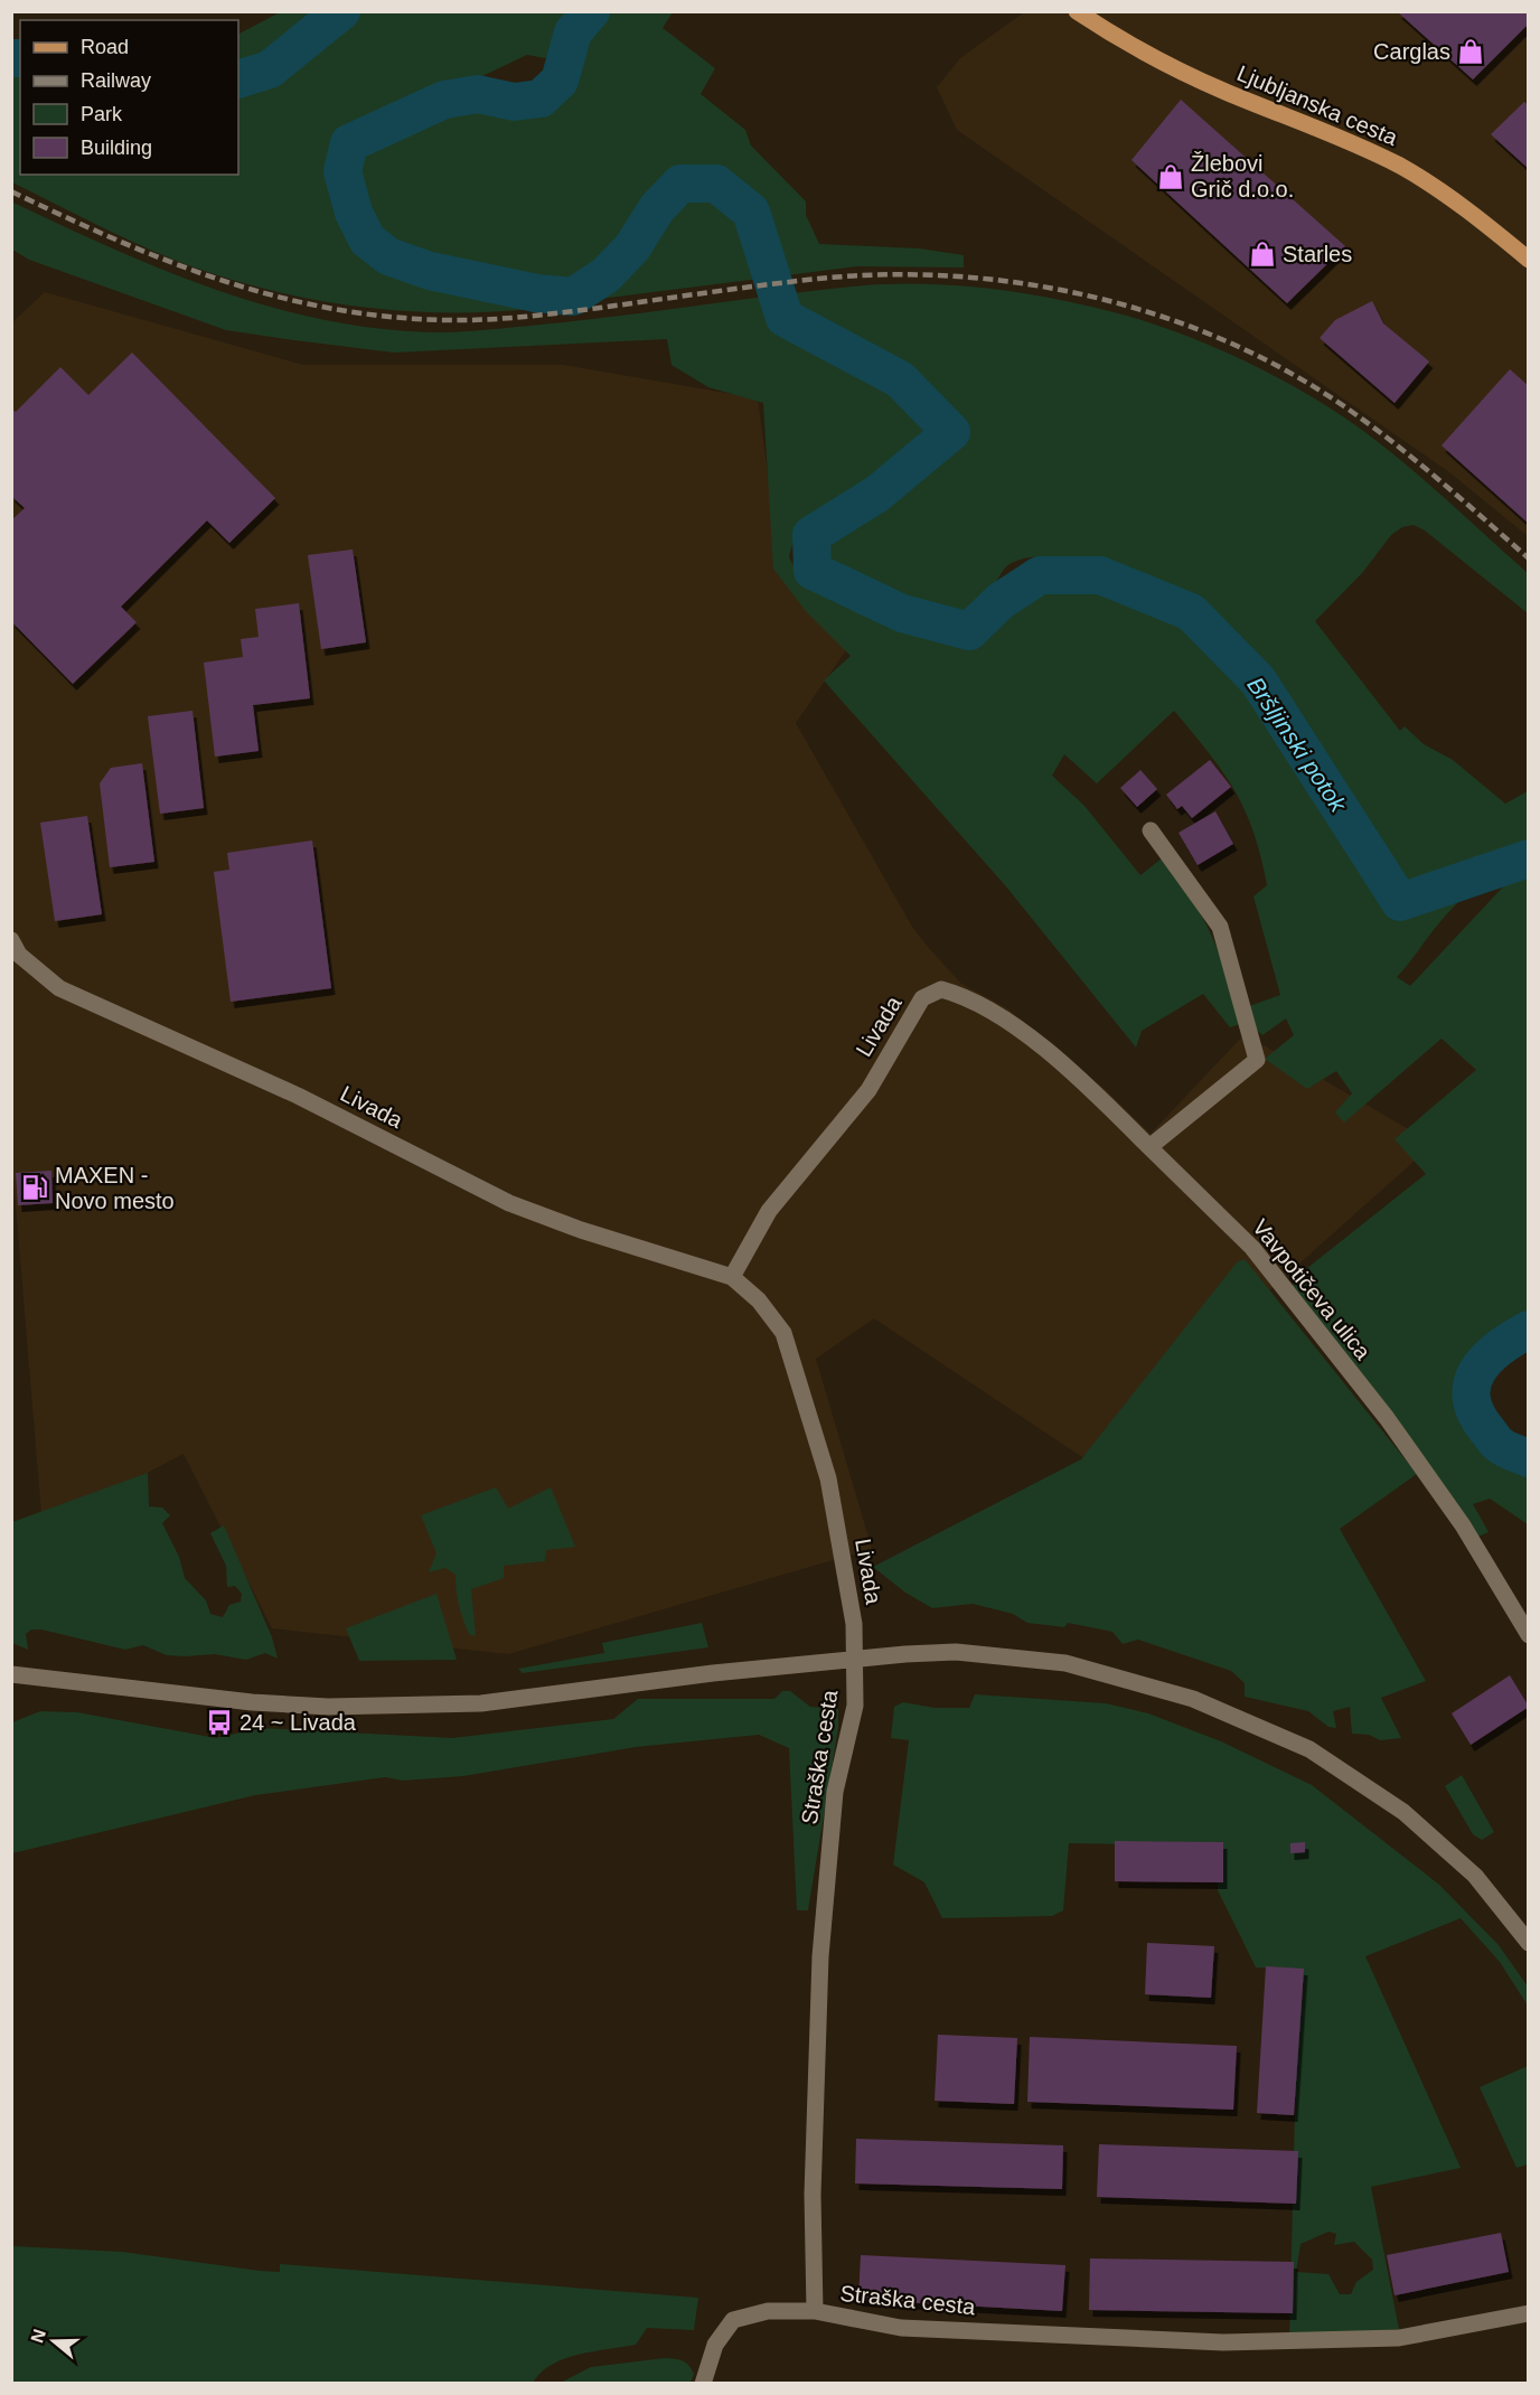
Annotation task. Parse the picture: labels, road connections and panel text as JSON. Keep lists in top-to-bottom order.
{
  "streets": {
    "main road": ["Ljubljanska cesta"],
    "street": ["Livada", "Vavpotičeva ulica", "Straška cesta"]
  },
  "crossings": [
    ["Livada", "Vavpotičeva ulica"],
    ["Livada", "Straška cesta"]
  ],
  "water": ["Bršljinski potok"],
  "places": {
    "shop": ["Carglas", "Žlebovi Grič d.o.o.", "Starles"],
    "fuel station": ["MAXEN - Novo mesto"],
    "bus stop": ["24 ~ Livada"]
  },
  "legend": [
    "Road",
    "Railway",
    "Park",
    "Building"
  ],
  "north": "left"
}
